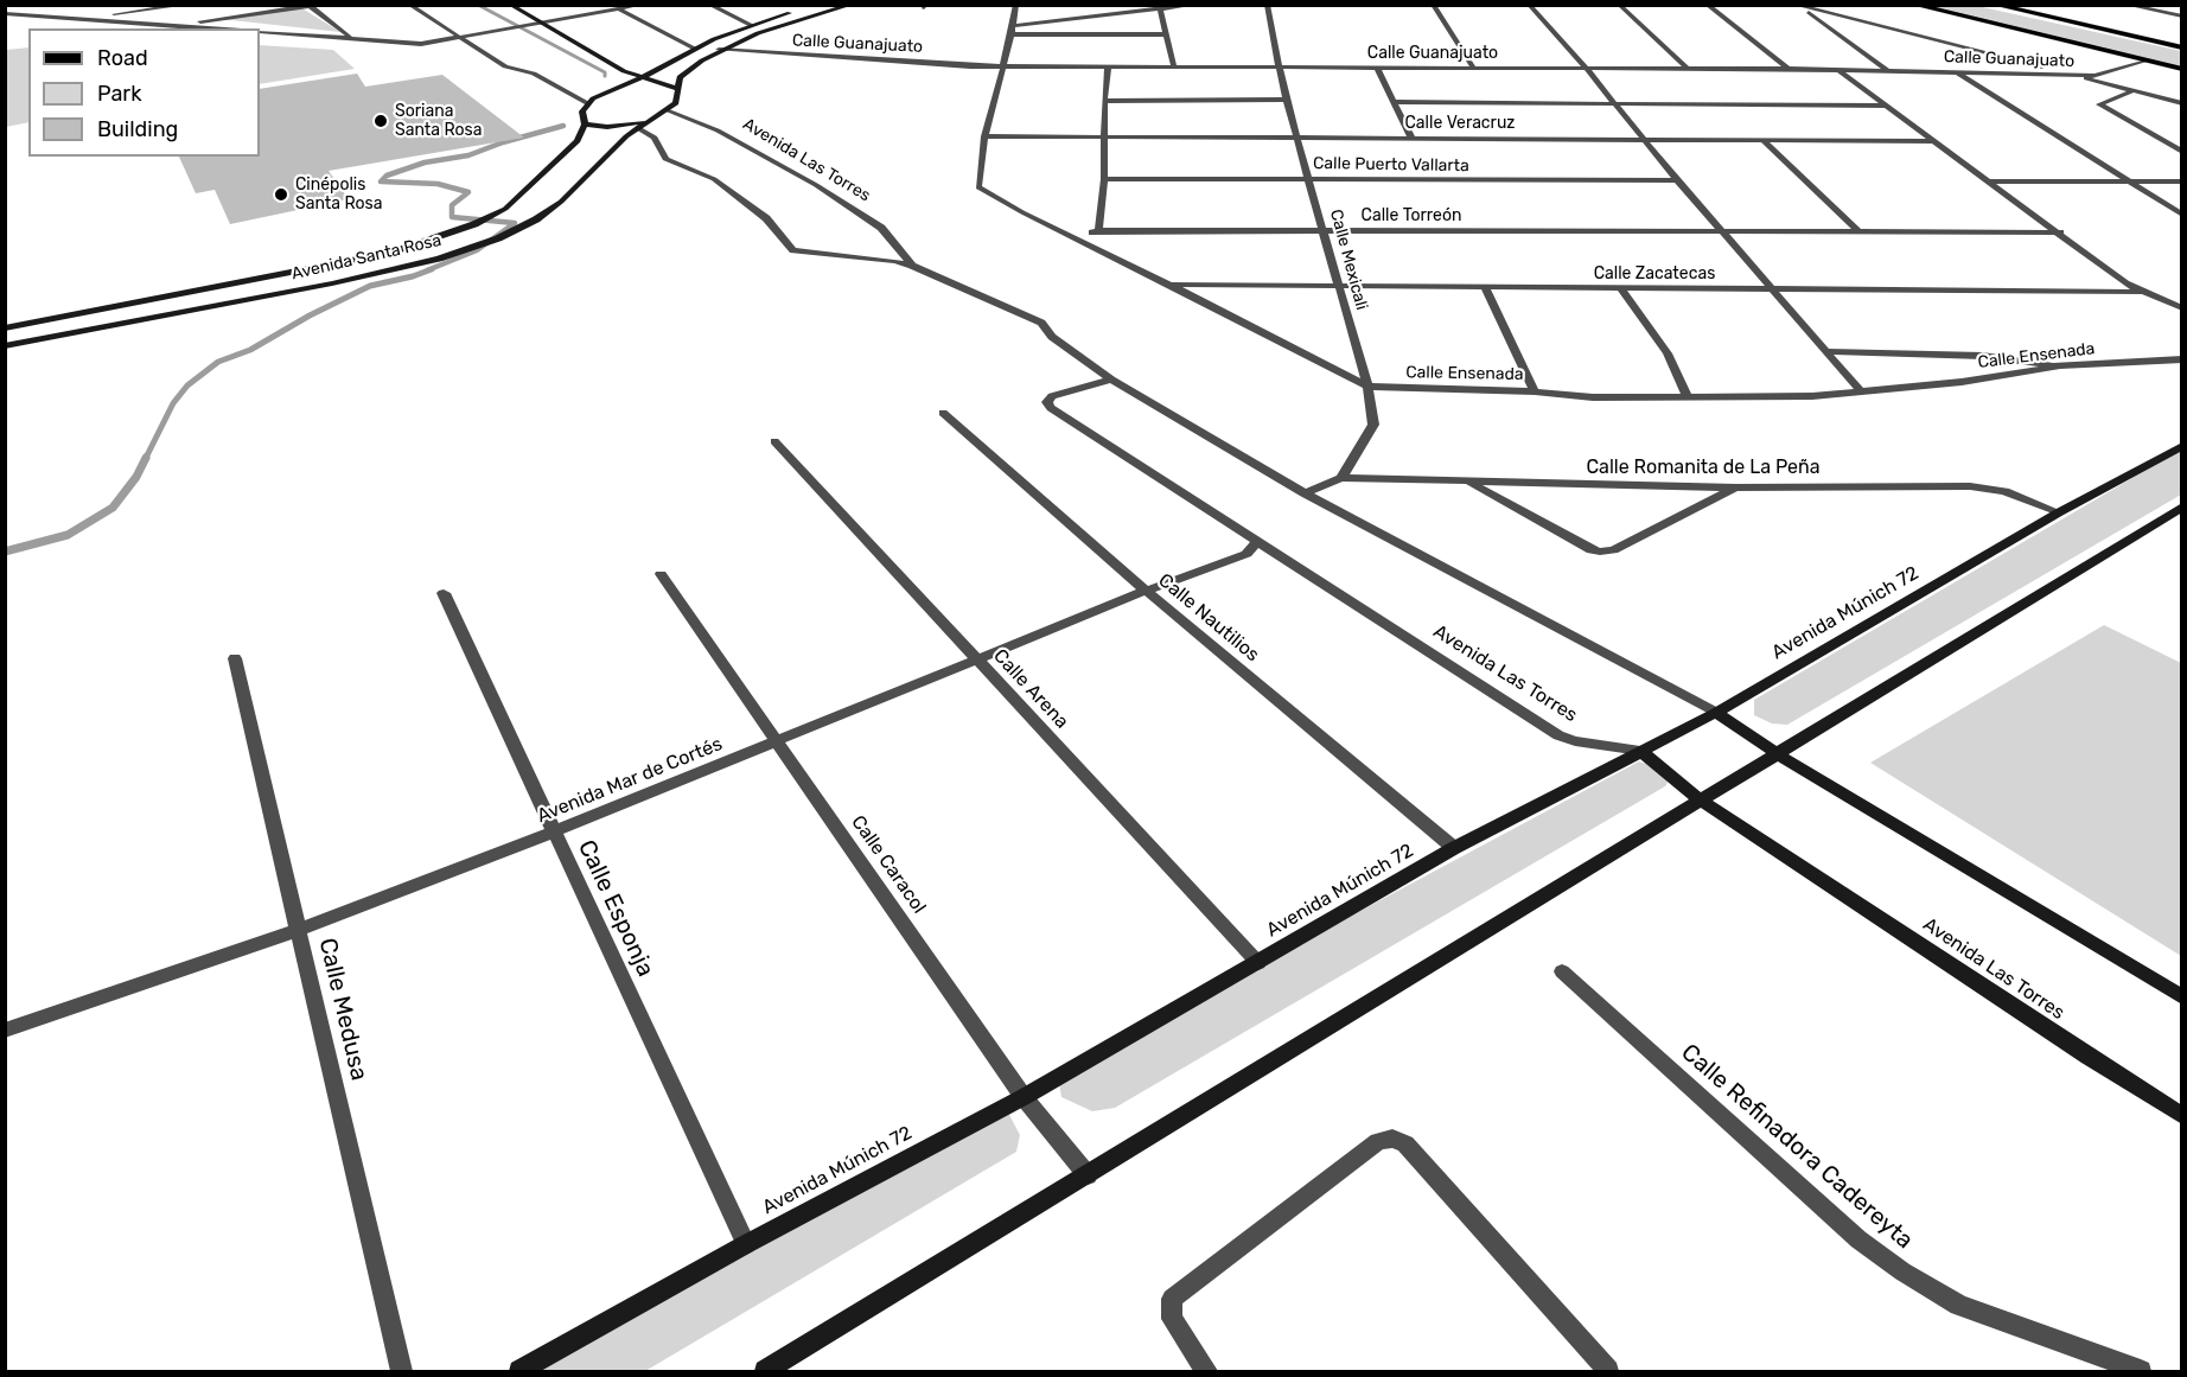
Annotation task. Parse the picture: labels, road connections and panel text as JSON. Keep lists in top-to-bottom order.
{
  "streets": {
    "main road": ["Avenida Las Torres", "Avenida Santa Rosa", "Avenida Múnich 72"],
    "street": [
      "Calle Guanajuato",
      "Calle Veracruz",
      "Calle Puerto Vallarta",
      "Calle Torreón",
      "Calle Mexicali",
      "Calle Zacatecas",
      "Calle Ensenada",
      "Calle Romanita de La Peña",
      "Calle Nautilios",
      "Calle Arena",
      "Avenida Mar de Cortés",
      "Calle Caracol",
      "Calle Esponja",
      "Calle Medusa",
      "Calle Refinadora Cadereyta"
    ]
  },
  "crossings": [
    ["Calle Guanajuato", "Calle Mexicali"],
    ["Calle Guanajuato", "Calle Ensenada"],
    ["Calle Veracruz", "Calle Mexicali"],
    ["Calle Veracruz", "Calle Ensenada"],
    ["Avenida Las Torres", "Avenida Santa Rosa"],
    ["Avenida Las Torres", "Avenida Múnich 72"],
    ["Avenida Las Torres", "Avenida Mar de Cortés"],
    ["Calle Puerto Vallarta", "Calle Mexicali"],
    ["Calle Torreón", "Calle Mexicali"],
    ["Calle Mexicali", "Calle Zacatecas"],
    ["Calle Mexicali", "Calle Ensenada"],
    ["Calle Mexicali", "Calle Romanita de La Peña"],
    ["Calle Zacatecas", "Calle Ensenada"],
    ["Calle Romanita de La Peña", "Avenida Múnich 72"],
    ["Avenida Múnich 72", "Calle Nautilios"],
    ["Avenida Múnich 72", "Calle Arena"],
    ["Avenida Múnich 72", "Calle Caracol"],
    ["Avenida Múnich 72", "Calle Esponja"],
    ["Calle Nautilios", "Avenida Mar de Cortés"],
    ["Calle Arena", "Avenida Mar de Cortés"],
    ["Avenida Mar de Cortés", "Calle Caracol"],
    ["Avenida Mar de Cortés", "Calle Esponja"],
    ["Avenida Mar de Cortés", "Calle Medusa"]
  ],
  "places": ["Soriana Santa Rosa", "Cinépolis Santa Rosa"],
  "legend": ["Road", "Park", "Building"]
}
